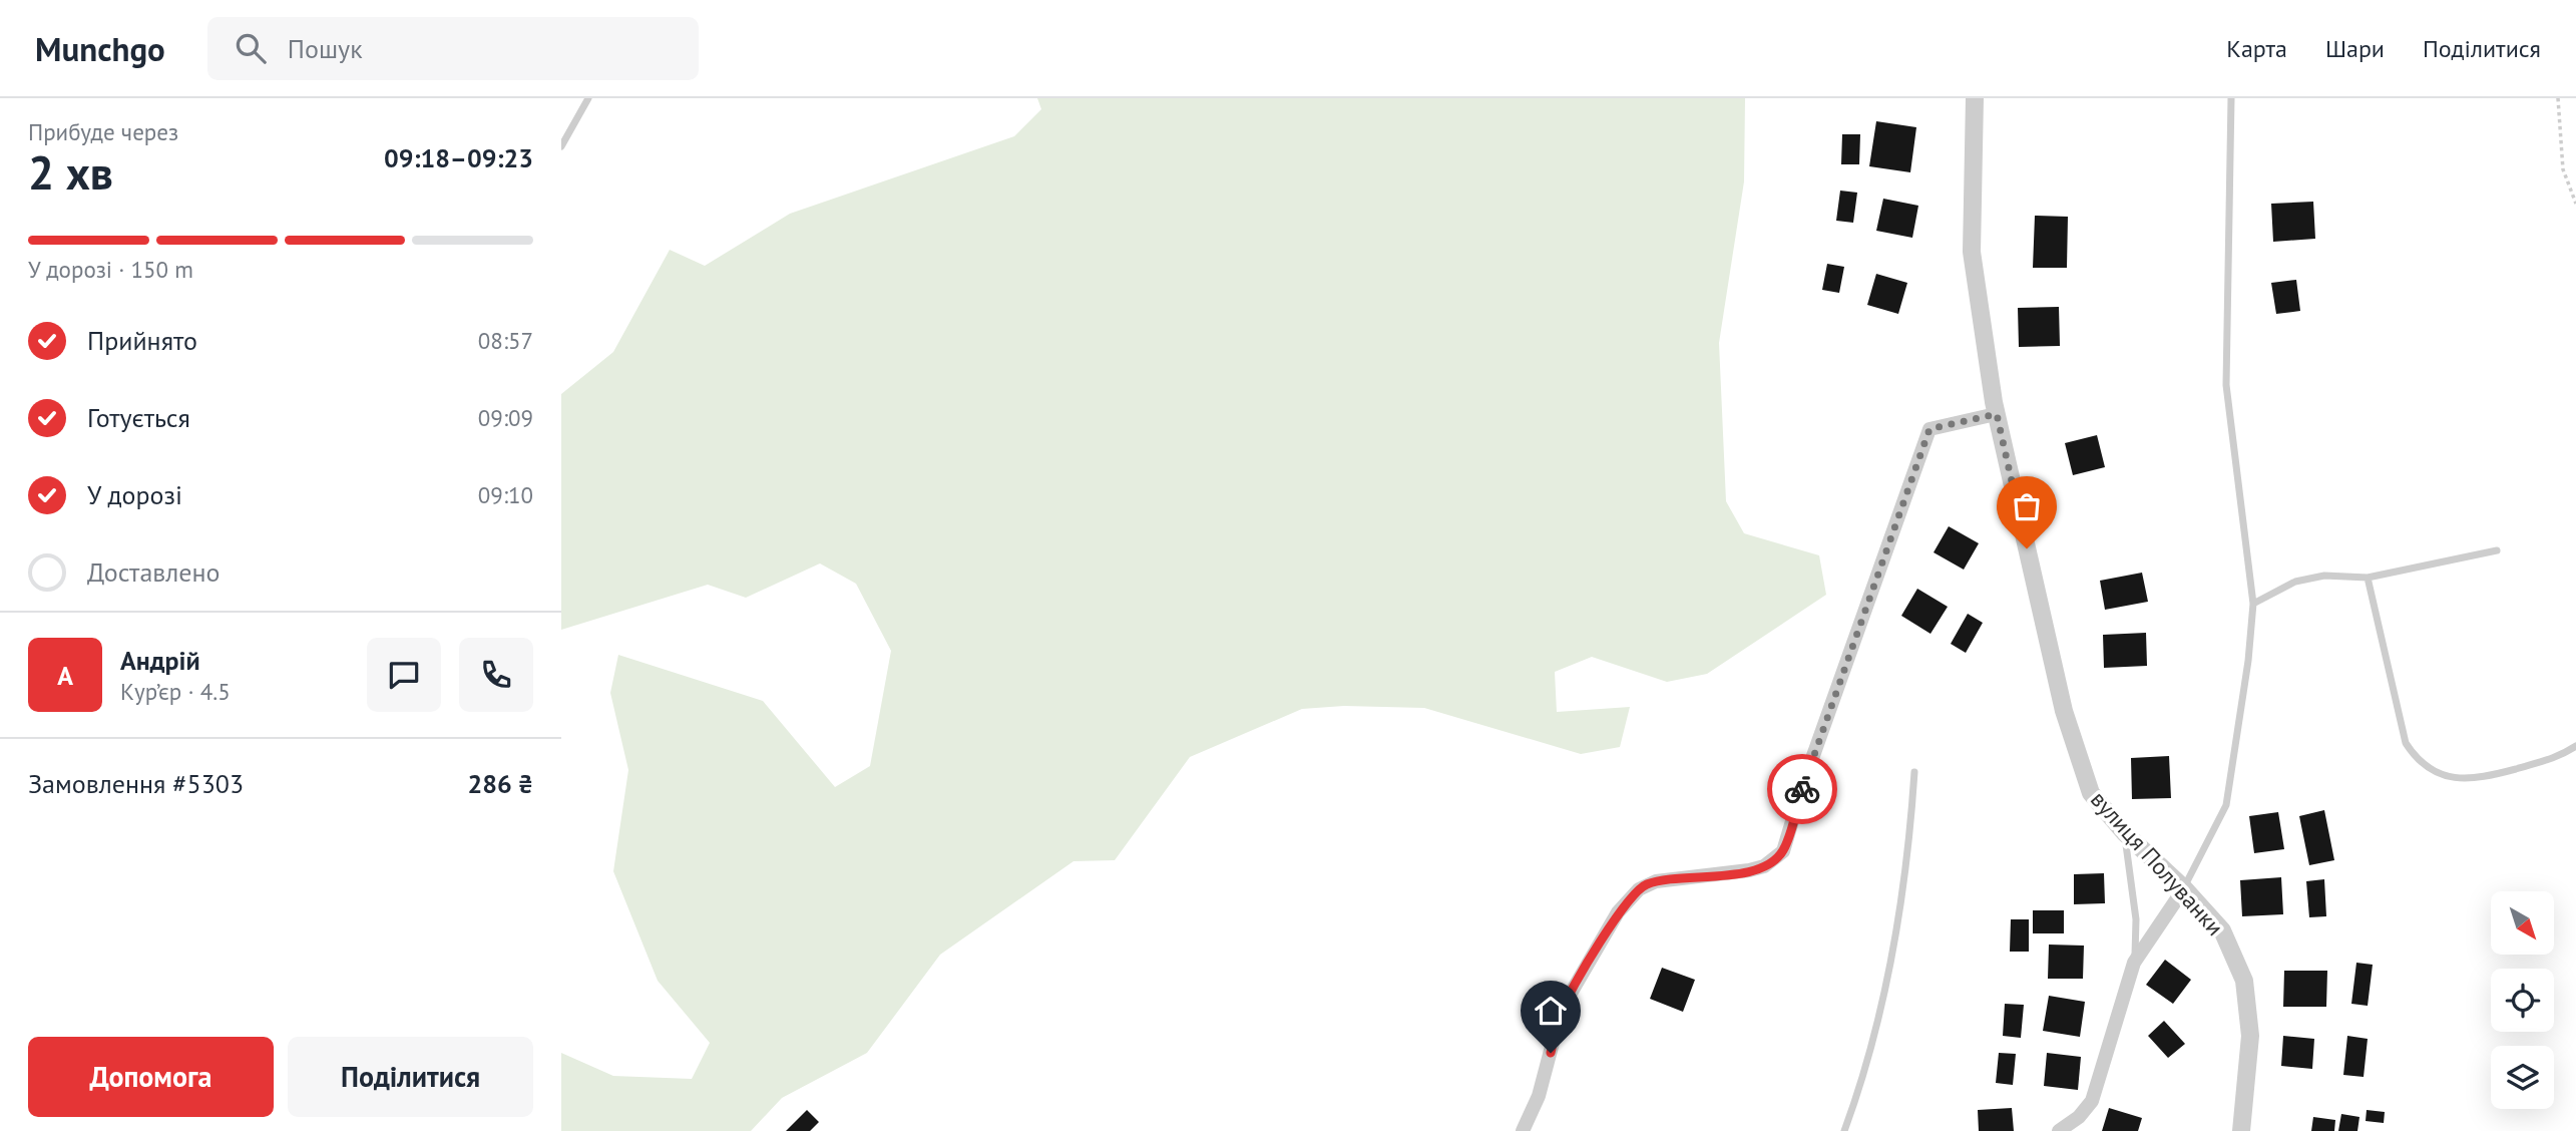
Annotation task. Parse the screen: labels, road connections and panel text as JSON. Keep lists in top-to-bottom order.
{
  "streets": {
    "street": ["вулиця Полуванки"]
  },
  "north": "bottom right",
  "page": {
    "header": "Munchgo",
    "search": "Пошук",
    "nav": ["Карта", "Шари", "Поділитися"],
    "heading": ["2 хв", "Прибуде через", "09:18–09:23"],
    "panel": [
      "Андрій",
      "Кур’єр · 4.5",
      "Замовлення #5303",
      "286 ₴"
    ],
    "bar": "У дорозі · 150 m",
    "list": [
      ["Прийнято", "08:57"],
      ["Готується", "09:09"],
      ["У дорозі", "09:10"],
      "Доставлено"
    ],
    "round": "А",
    "buttons": ["Допомога", "Поділитися"]
  }
}
